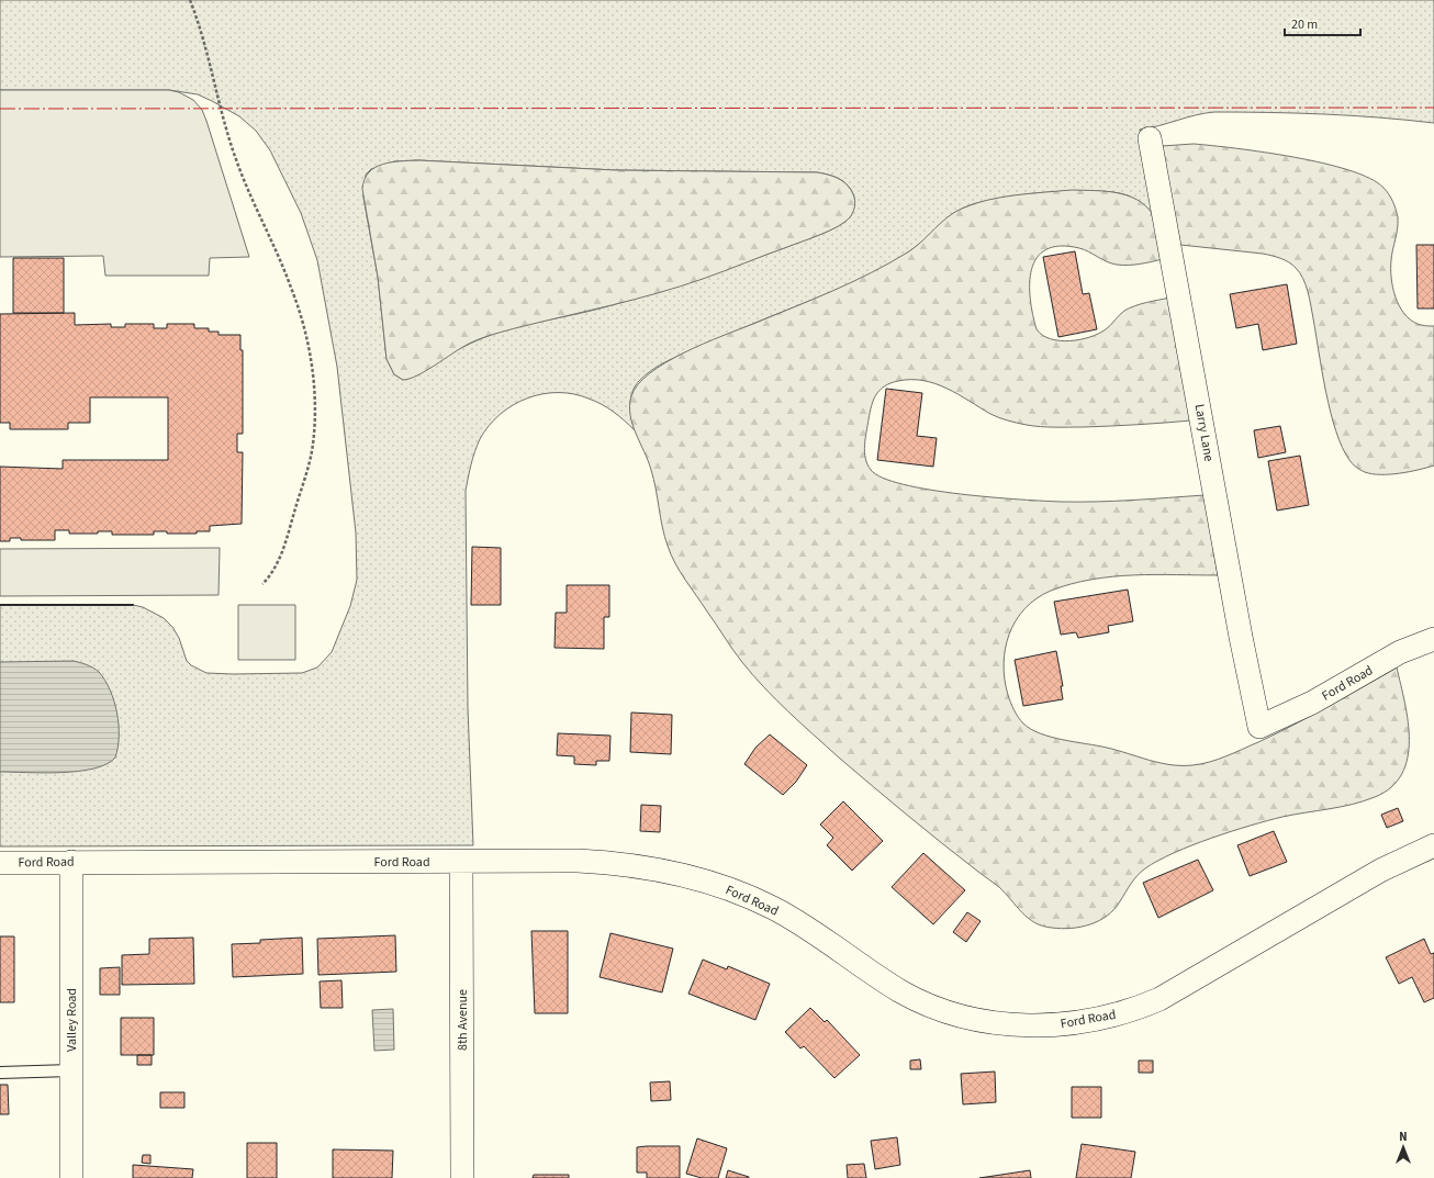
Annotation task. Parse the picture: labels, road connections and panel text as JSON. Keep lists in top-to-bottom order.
{
  "streets": {
    "street": [
      "Larry Lane",
      "Ford Road",
      "Valley Road",
      "8th Avenue"
    ]
  },
  "crossings": [
    ["Larry Lane", "Ford Road"],
    ["Ford Road", "Valley Road"],
    ["Ford Road", "8th Avenue"]
  ],
  "scale_bar": "20 m",
  "north": "top"
}
